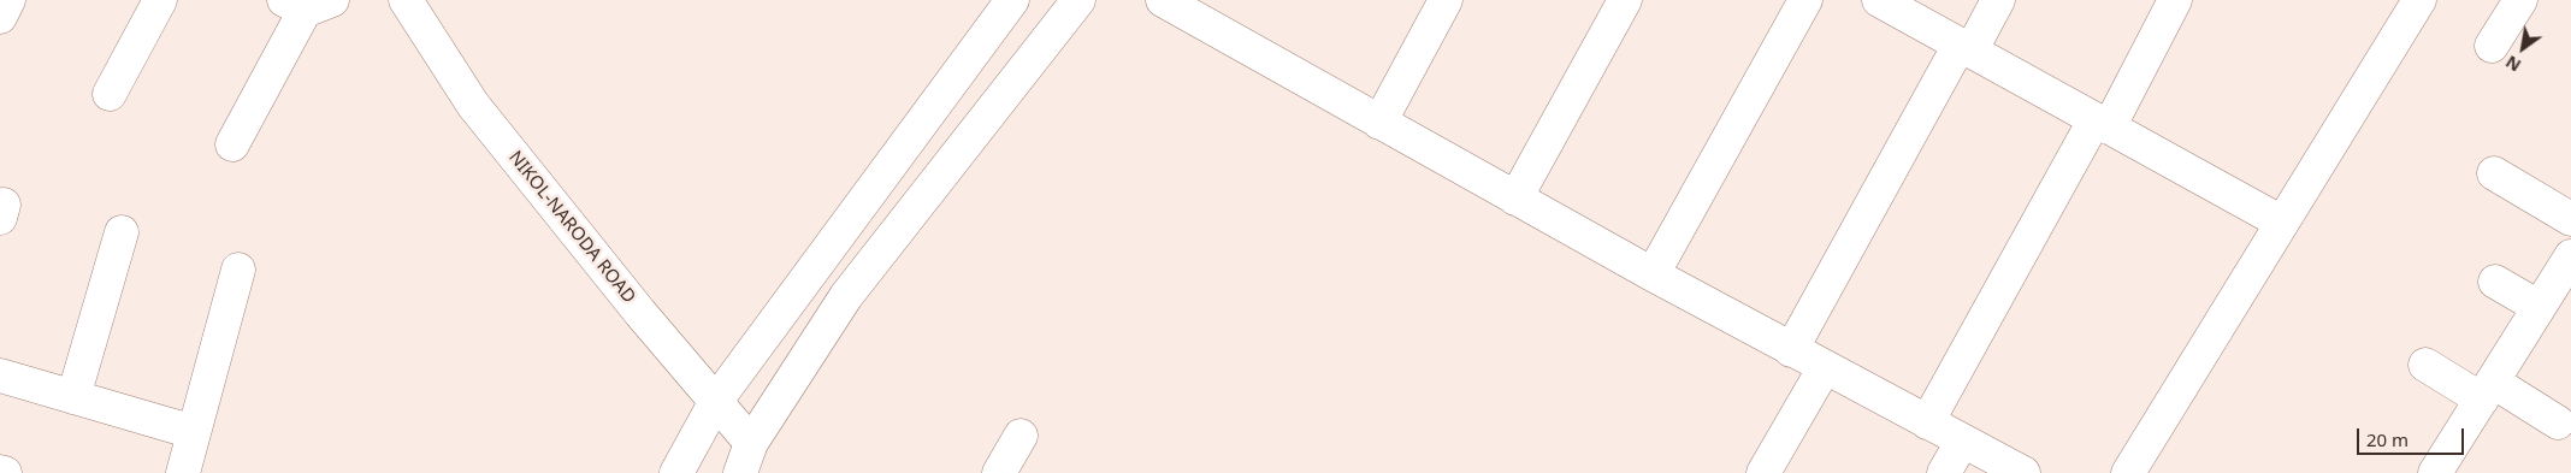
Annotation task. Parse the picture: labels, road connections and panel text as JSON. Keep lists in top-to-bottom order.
{
  "streets": {
    "street": ["NIKOL-NARODA ROAD"]
  },
  "scale_bar": "20 m",
  "north": "bottom left"
}
